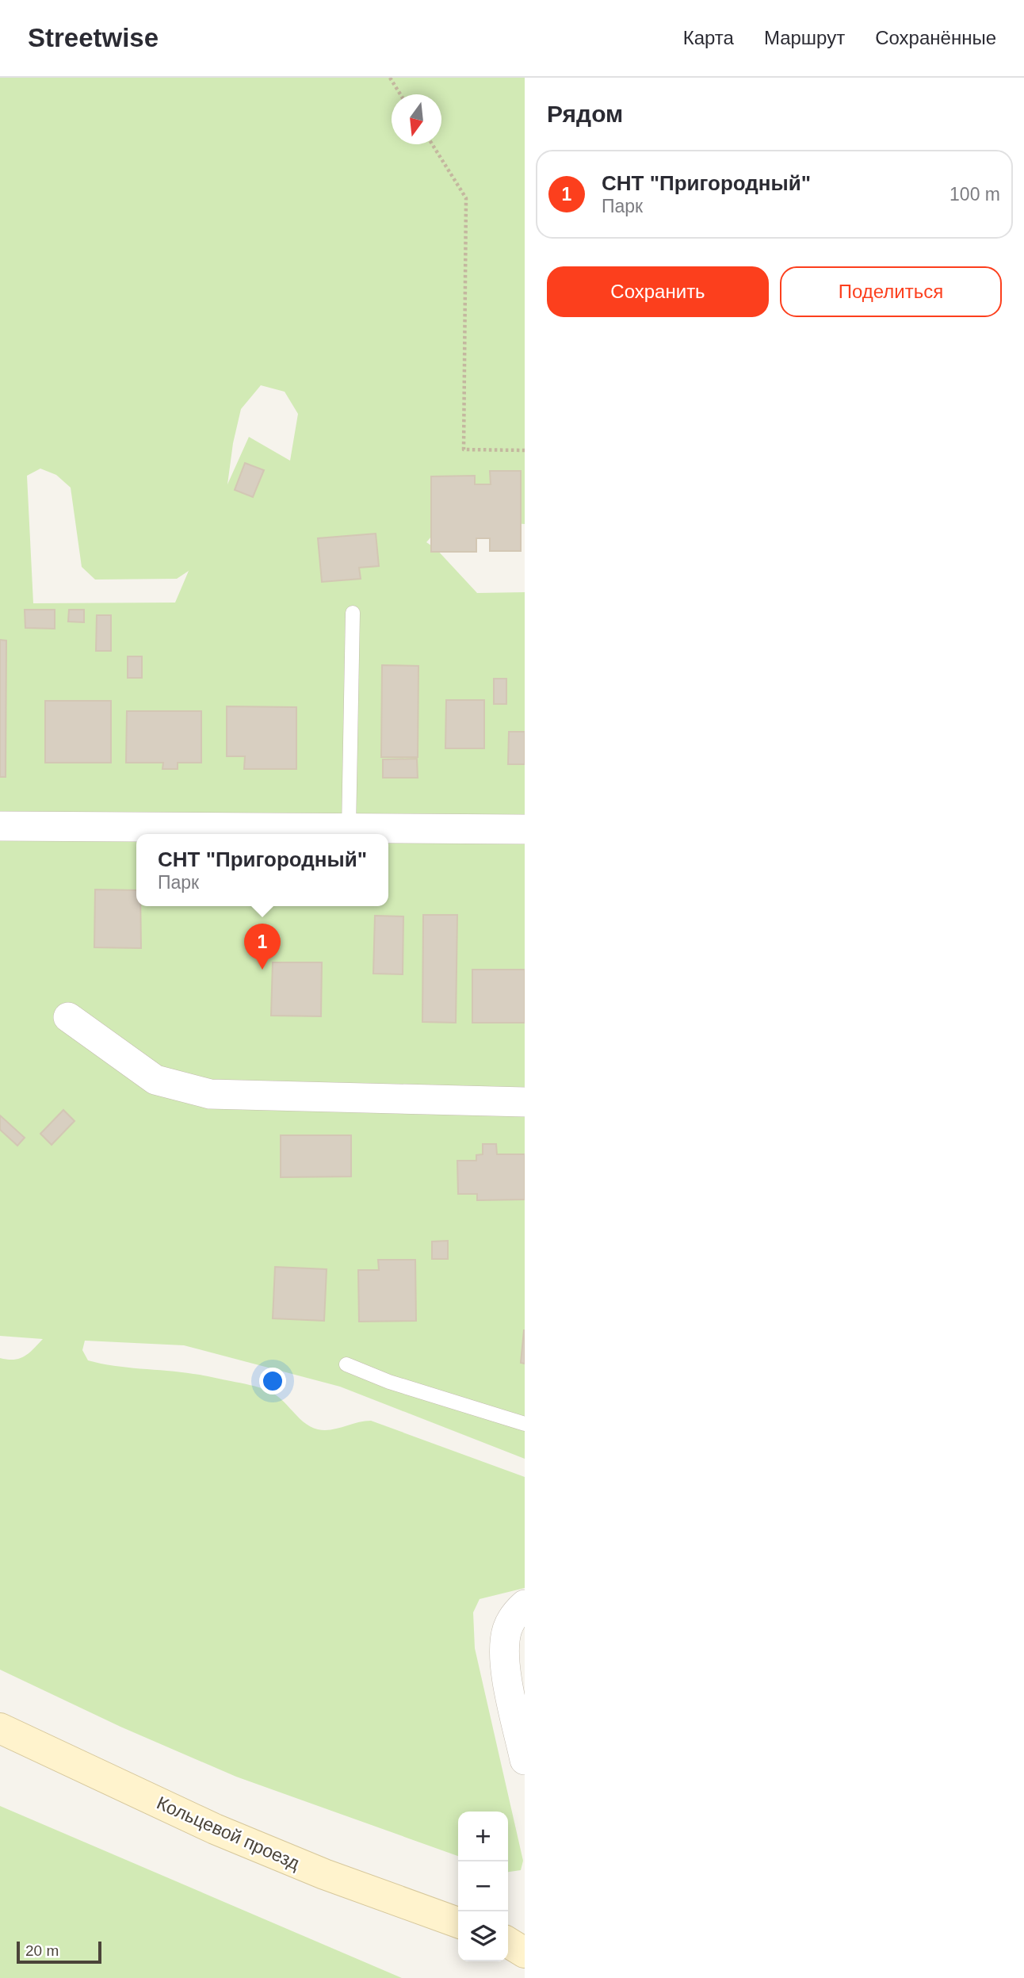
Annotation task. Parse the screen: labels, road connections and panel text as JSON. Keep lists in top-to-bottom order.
{
  "streets": {
    "main road": ["Кольцевой проезд"]
  },
  "scale_bar": "20 m",
  "north": "bottom",
  "page": {
    "header": "Streetwise",
    "nav": ["Карта", "Маршрут", "Сохранённые"],
    "heading": "Рядом",
    "list": [
      {
        "mark": "1",
        "name": "СНТ \"Пригородный\"",
        "note": "Парк",
        "value": "100 m"
      }
    ],
    "buttons": ["Сохранить", "Поделиться"],
    "popup": ["СНТ \"Пригородный\"", "Парк"],
    "pins": "1",
    "map_buttons": ["+", "−"],
    "scale": "20 m"
  }
}
